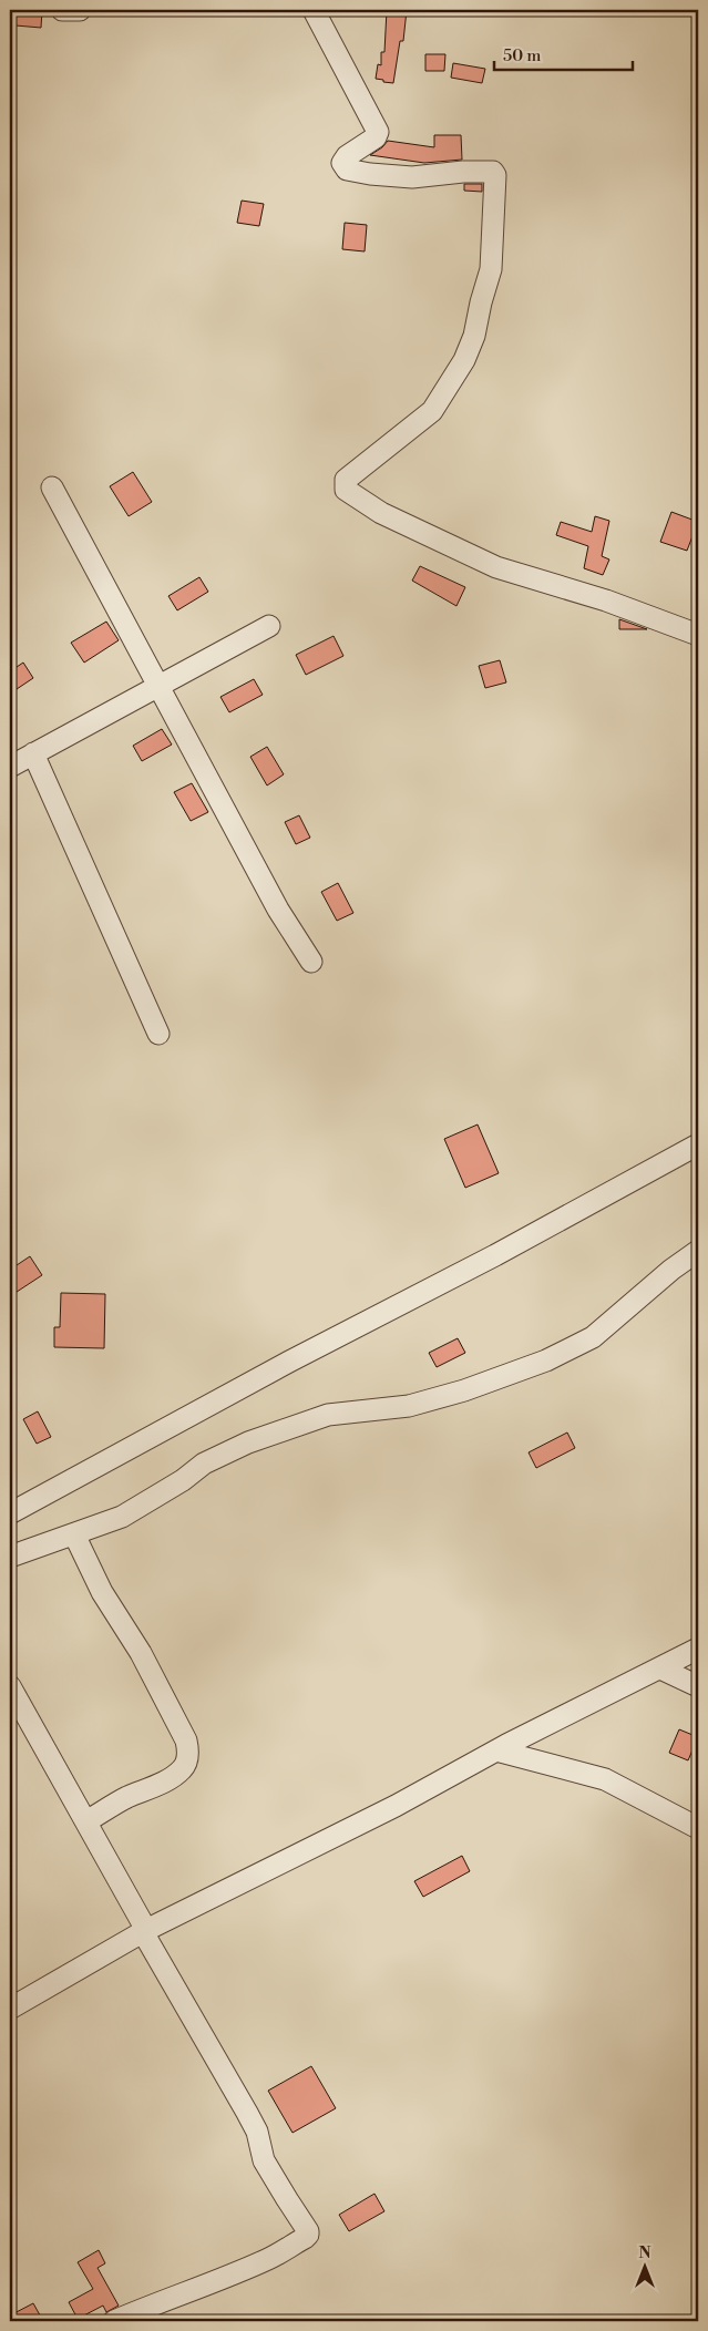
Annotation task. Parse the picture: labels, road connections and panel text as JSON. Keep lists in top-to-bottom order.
{
  "scale_bar": "50 m",
  "north": "top"
}
